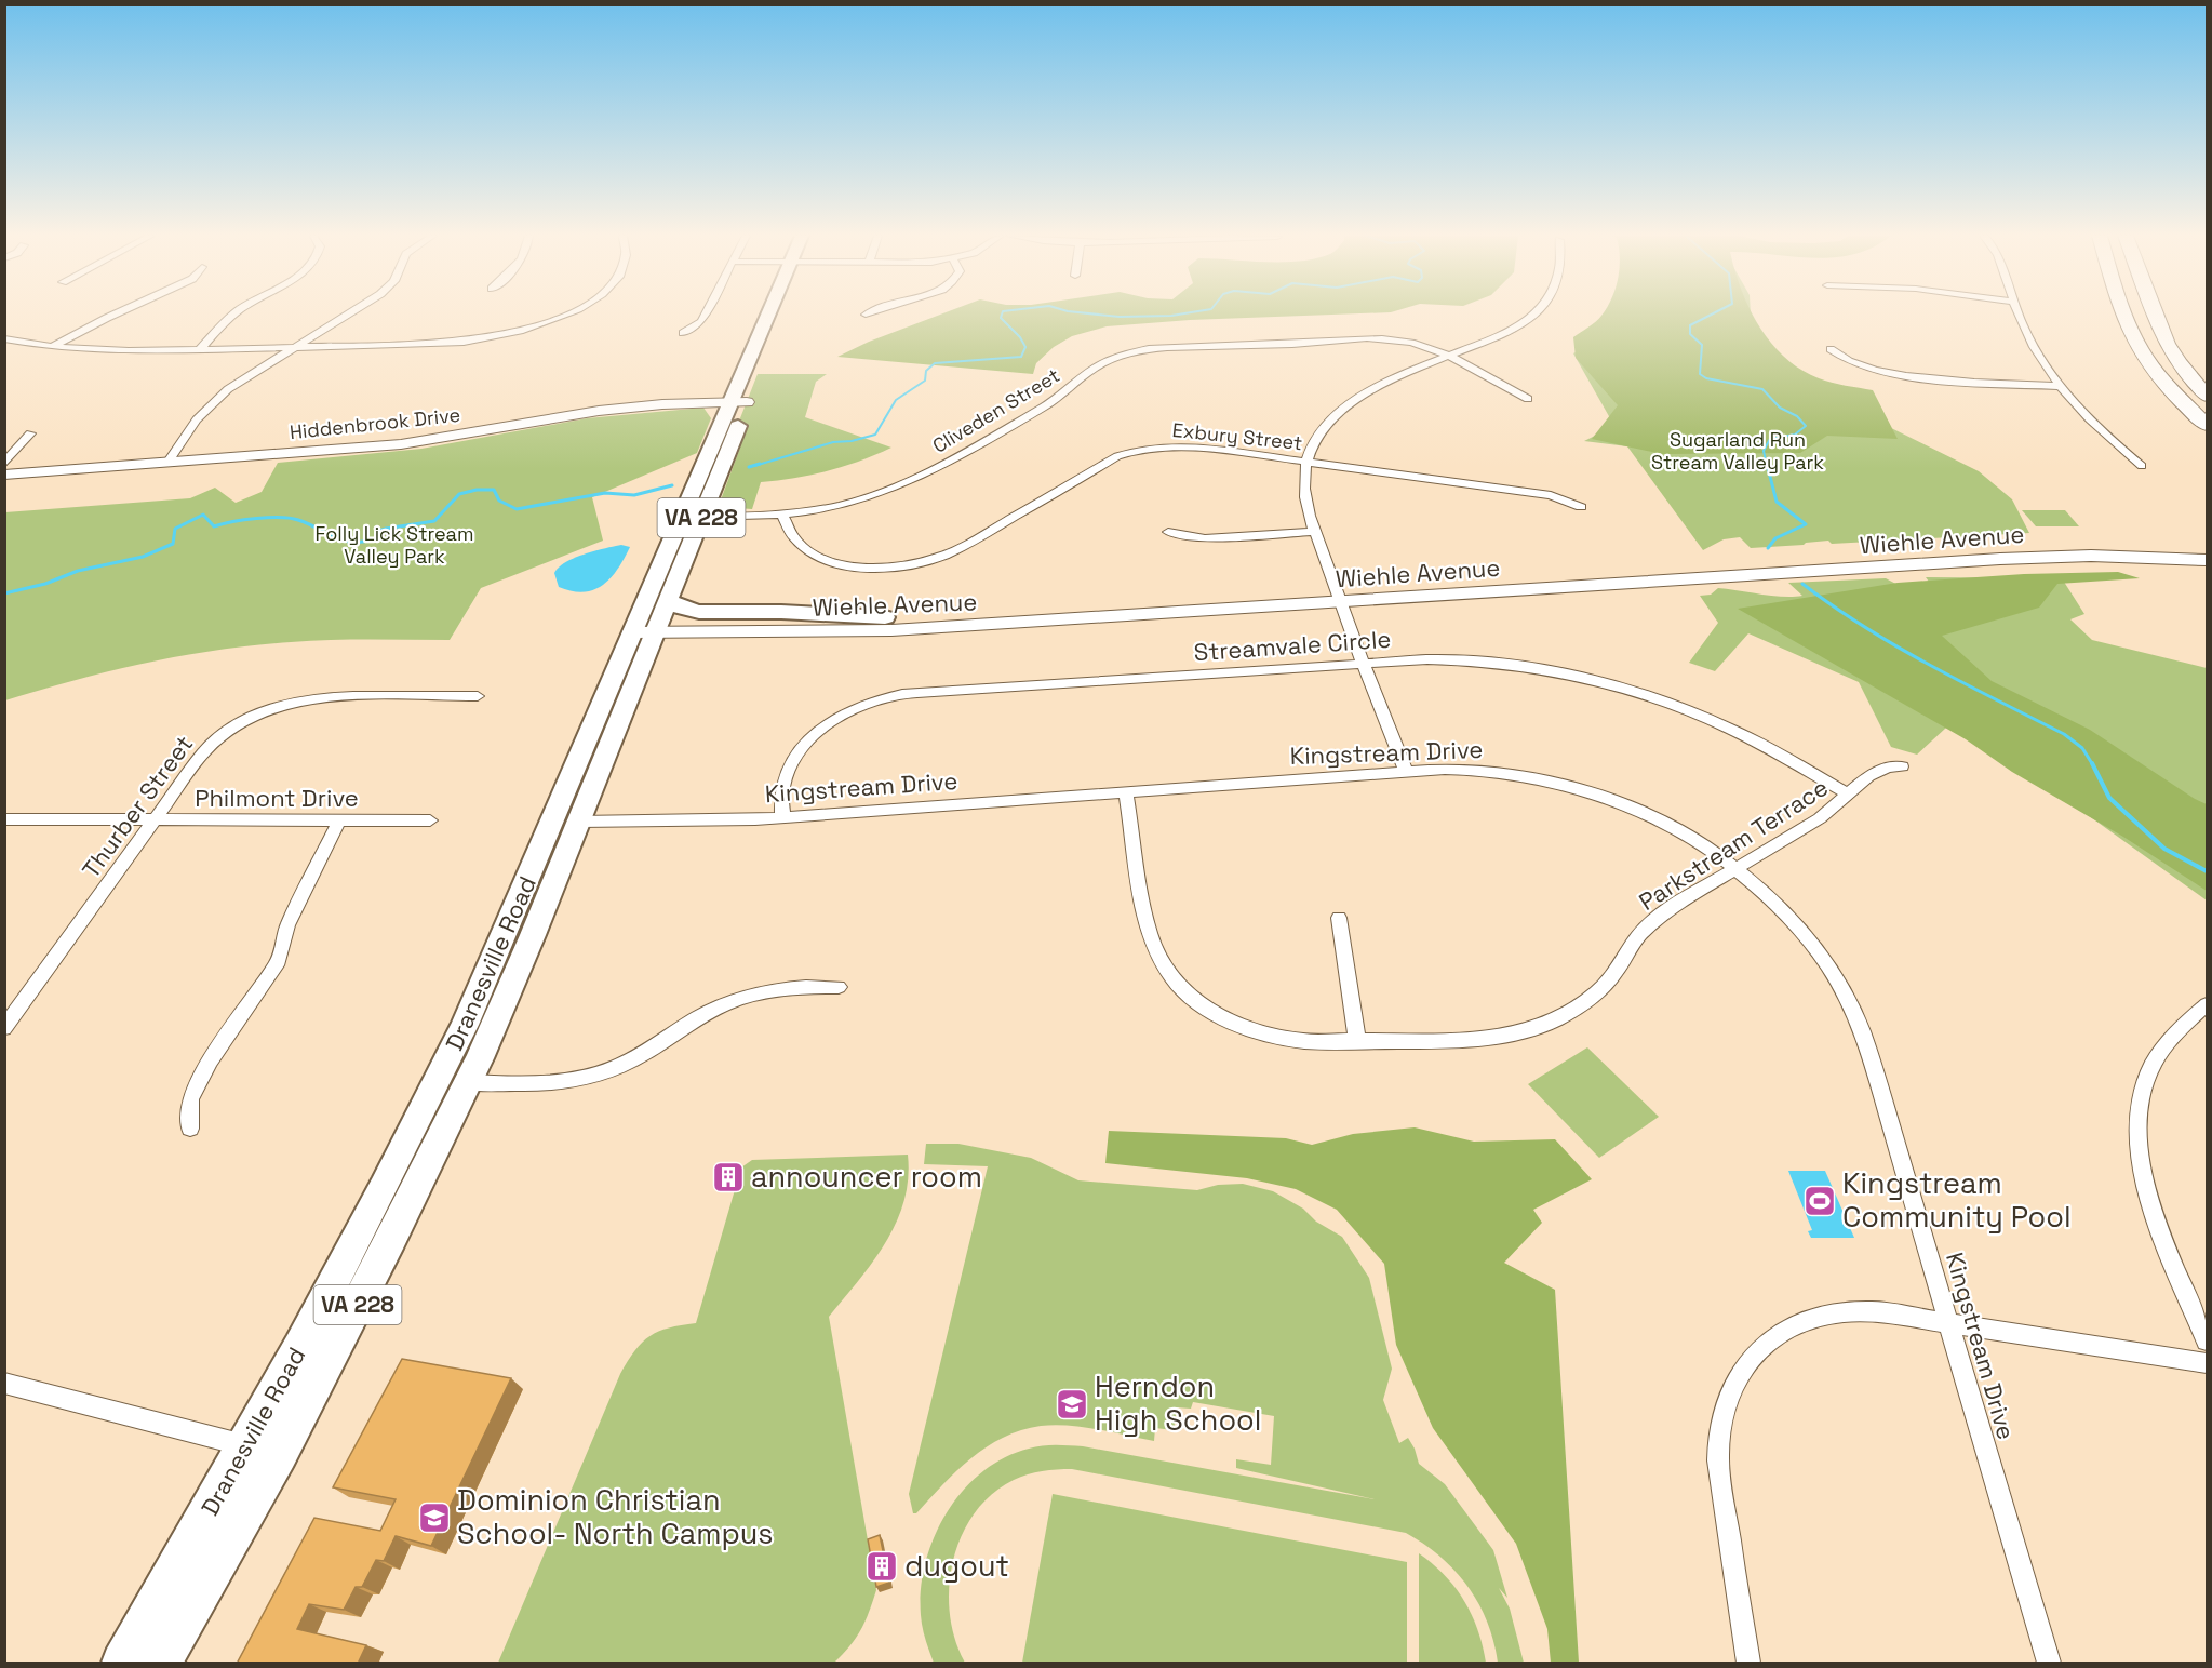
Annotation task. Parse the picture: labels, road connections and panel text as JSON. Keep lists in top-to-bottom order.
{
  "streets": {
    "main road": [
      "Hiddenbrook Drive",
      "VA 228",
      "Wiehle Avenue",
      "Dranesville Road"
    ],
    "street": [
      "Cliveden Street",
      "Exbury Street",
      "Streamvale Circle",
      "Kingstream Drive",
      "Philmont Drive",
      "Thurber Street",
      "Parkstream Terrace"
    ]
  },
  "crossings": [
    ["Cliveden Street", "Exbury Street"],
    ["Cliveden Street", "Dranesville Road"],
    ["Hiddenbrook Drive", "Dranesville Road"],
    ["Wiehle Avenue", "Dranesville Road"],
    ["Streamvale Circle", "Kingstream Drive"],
    ["Streamvale Circle", "Parkstream Terrace"],
    ["Kingstream Drive", "Parkstream Terrace"],
    ["Kingstream Drive", "Dranesville Road"],
    ["Philmont Drive", "Thurber Street"]
  ],
  "parks": ["Sugarland Run Stream Valley Park", "Folly Lick Stream Valley Park"],
  "places": {
    "building": ["announcer room", "dugout"],
    "sports": ["Kingstream Community Pool"],
    "school or university": ["Herndon High School", "Dominion Christian School- North Campus"]
  }
}
